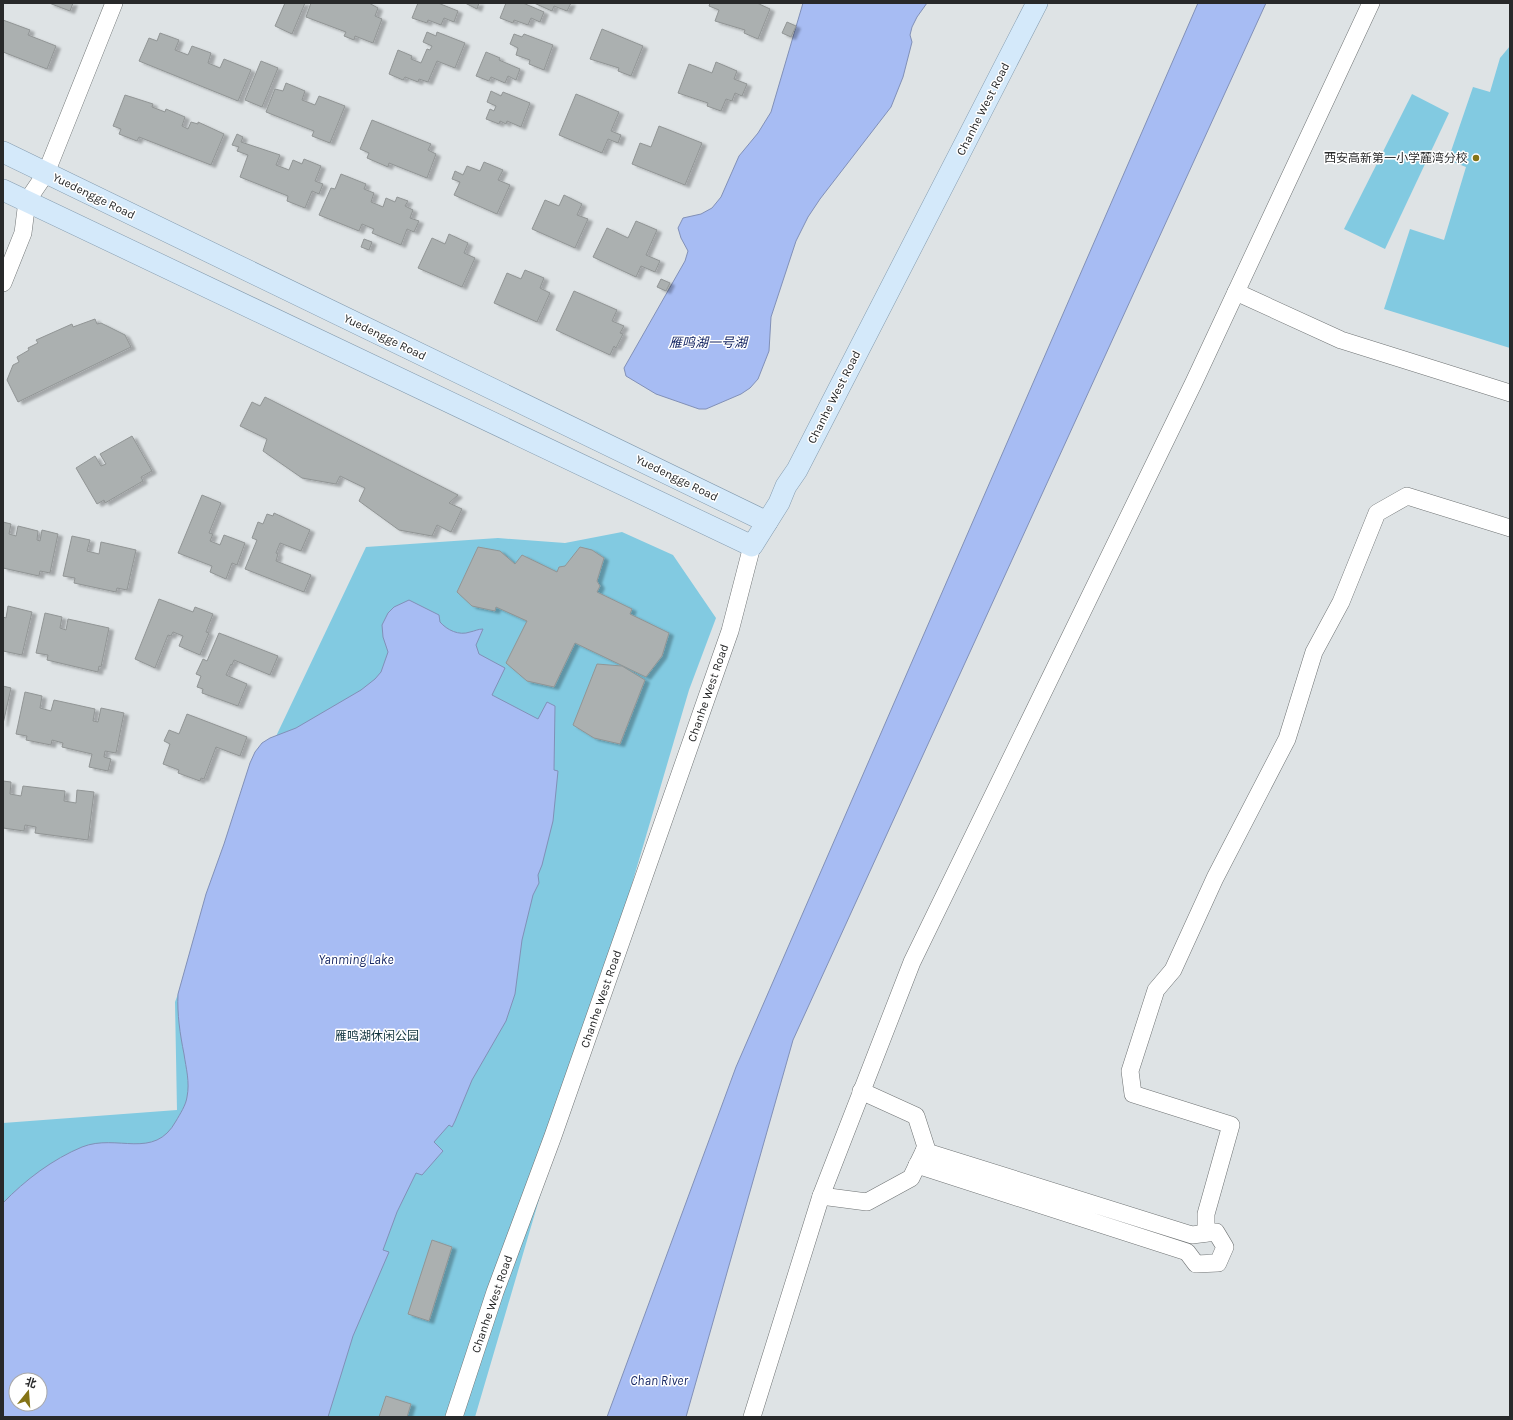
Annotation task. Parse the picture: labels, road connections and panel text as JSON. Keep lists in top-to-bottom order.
{
  "streets": {
    "main road": ["Chanhe West Road", "Yuedengge Road"]
  },
  "crossings": [
    ["Chanhe West Road", "Yuedengge Road"]
  ],
  "water": ["雁鸣湖一号湖", "Yanming Lake", "Chan River"],
  "parks": ["雁鸣湖休闲公园"],
  "places": ["西安高新第一小学麓湾分校"],
  "north": "top"
}
